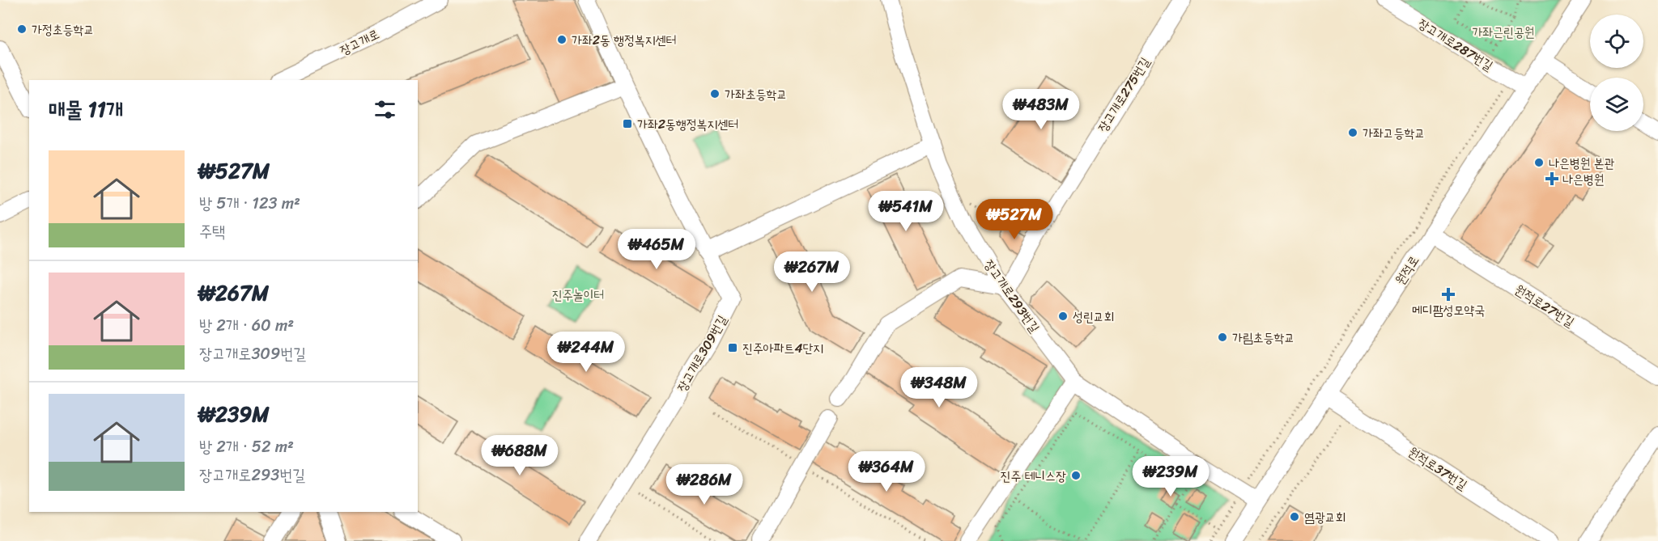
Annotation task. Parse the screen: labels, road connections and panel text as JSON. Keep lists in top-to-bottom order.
{
  "streets": {
    "street": [
      "장고개로",
      "장고개로287번길",
      "장고개로275번길",
      "원적로",
      "장고개로293번길",
      "원적로27번길",
      "장고개로309번길",
      "원적로37번길"
    ]
  },
  "crossings": [
    ["장고개로287번길", "원적로"],
    ["장고개로275번길", "장고개로293번길"],
    ["원적로", "장고개로293번길"],
    ["원적로", "원적로27번길"],
    ["원적로", "원적로37번길"]
  ],
  "parks": ["가좌근린공원", "진주놀이터"],
  "places": {
    "other": [
      "가정초등학교",
      "가좌2동 행정복지센터",
      "가좌초등학교",
      "가좌고등학교",
      "나은병원 본관",
      "성린교회",
      "가림초등학교",
      "진주 테니스장",
      "염광교회"
    ],
    "transit": ["가좌2동행정복지센터", "진주아파트4단지"],
    "health": ["나은병원", "메디팜성모약국"]
  },
  "page": {
    "heading": "매물 11개",
    "price": [
      "₩483M",
      "₩541M",
      "₩527M",
      "₩465M",
      "₩267M",
      "₩244M",
      "₩348M",
      "₩688M",
      "₩364M",
      "₩239M",
      "₩286M"
    ],
    "list": [
      {
        "name": "₩527M",
        "note": "방 5개 · 123 m² · 주택"
      },
      {
        "name": "₩267M",
        "note": "방 2개 · 60 m² · 장고개로309번길"
      },
      {
        "name": "₩239M",
        "note": "방 2개 · 52 m² · 장고개로293번길"
      }
    ]
  }
}
